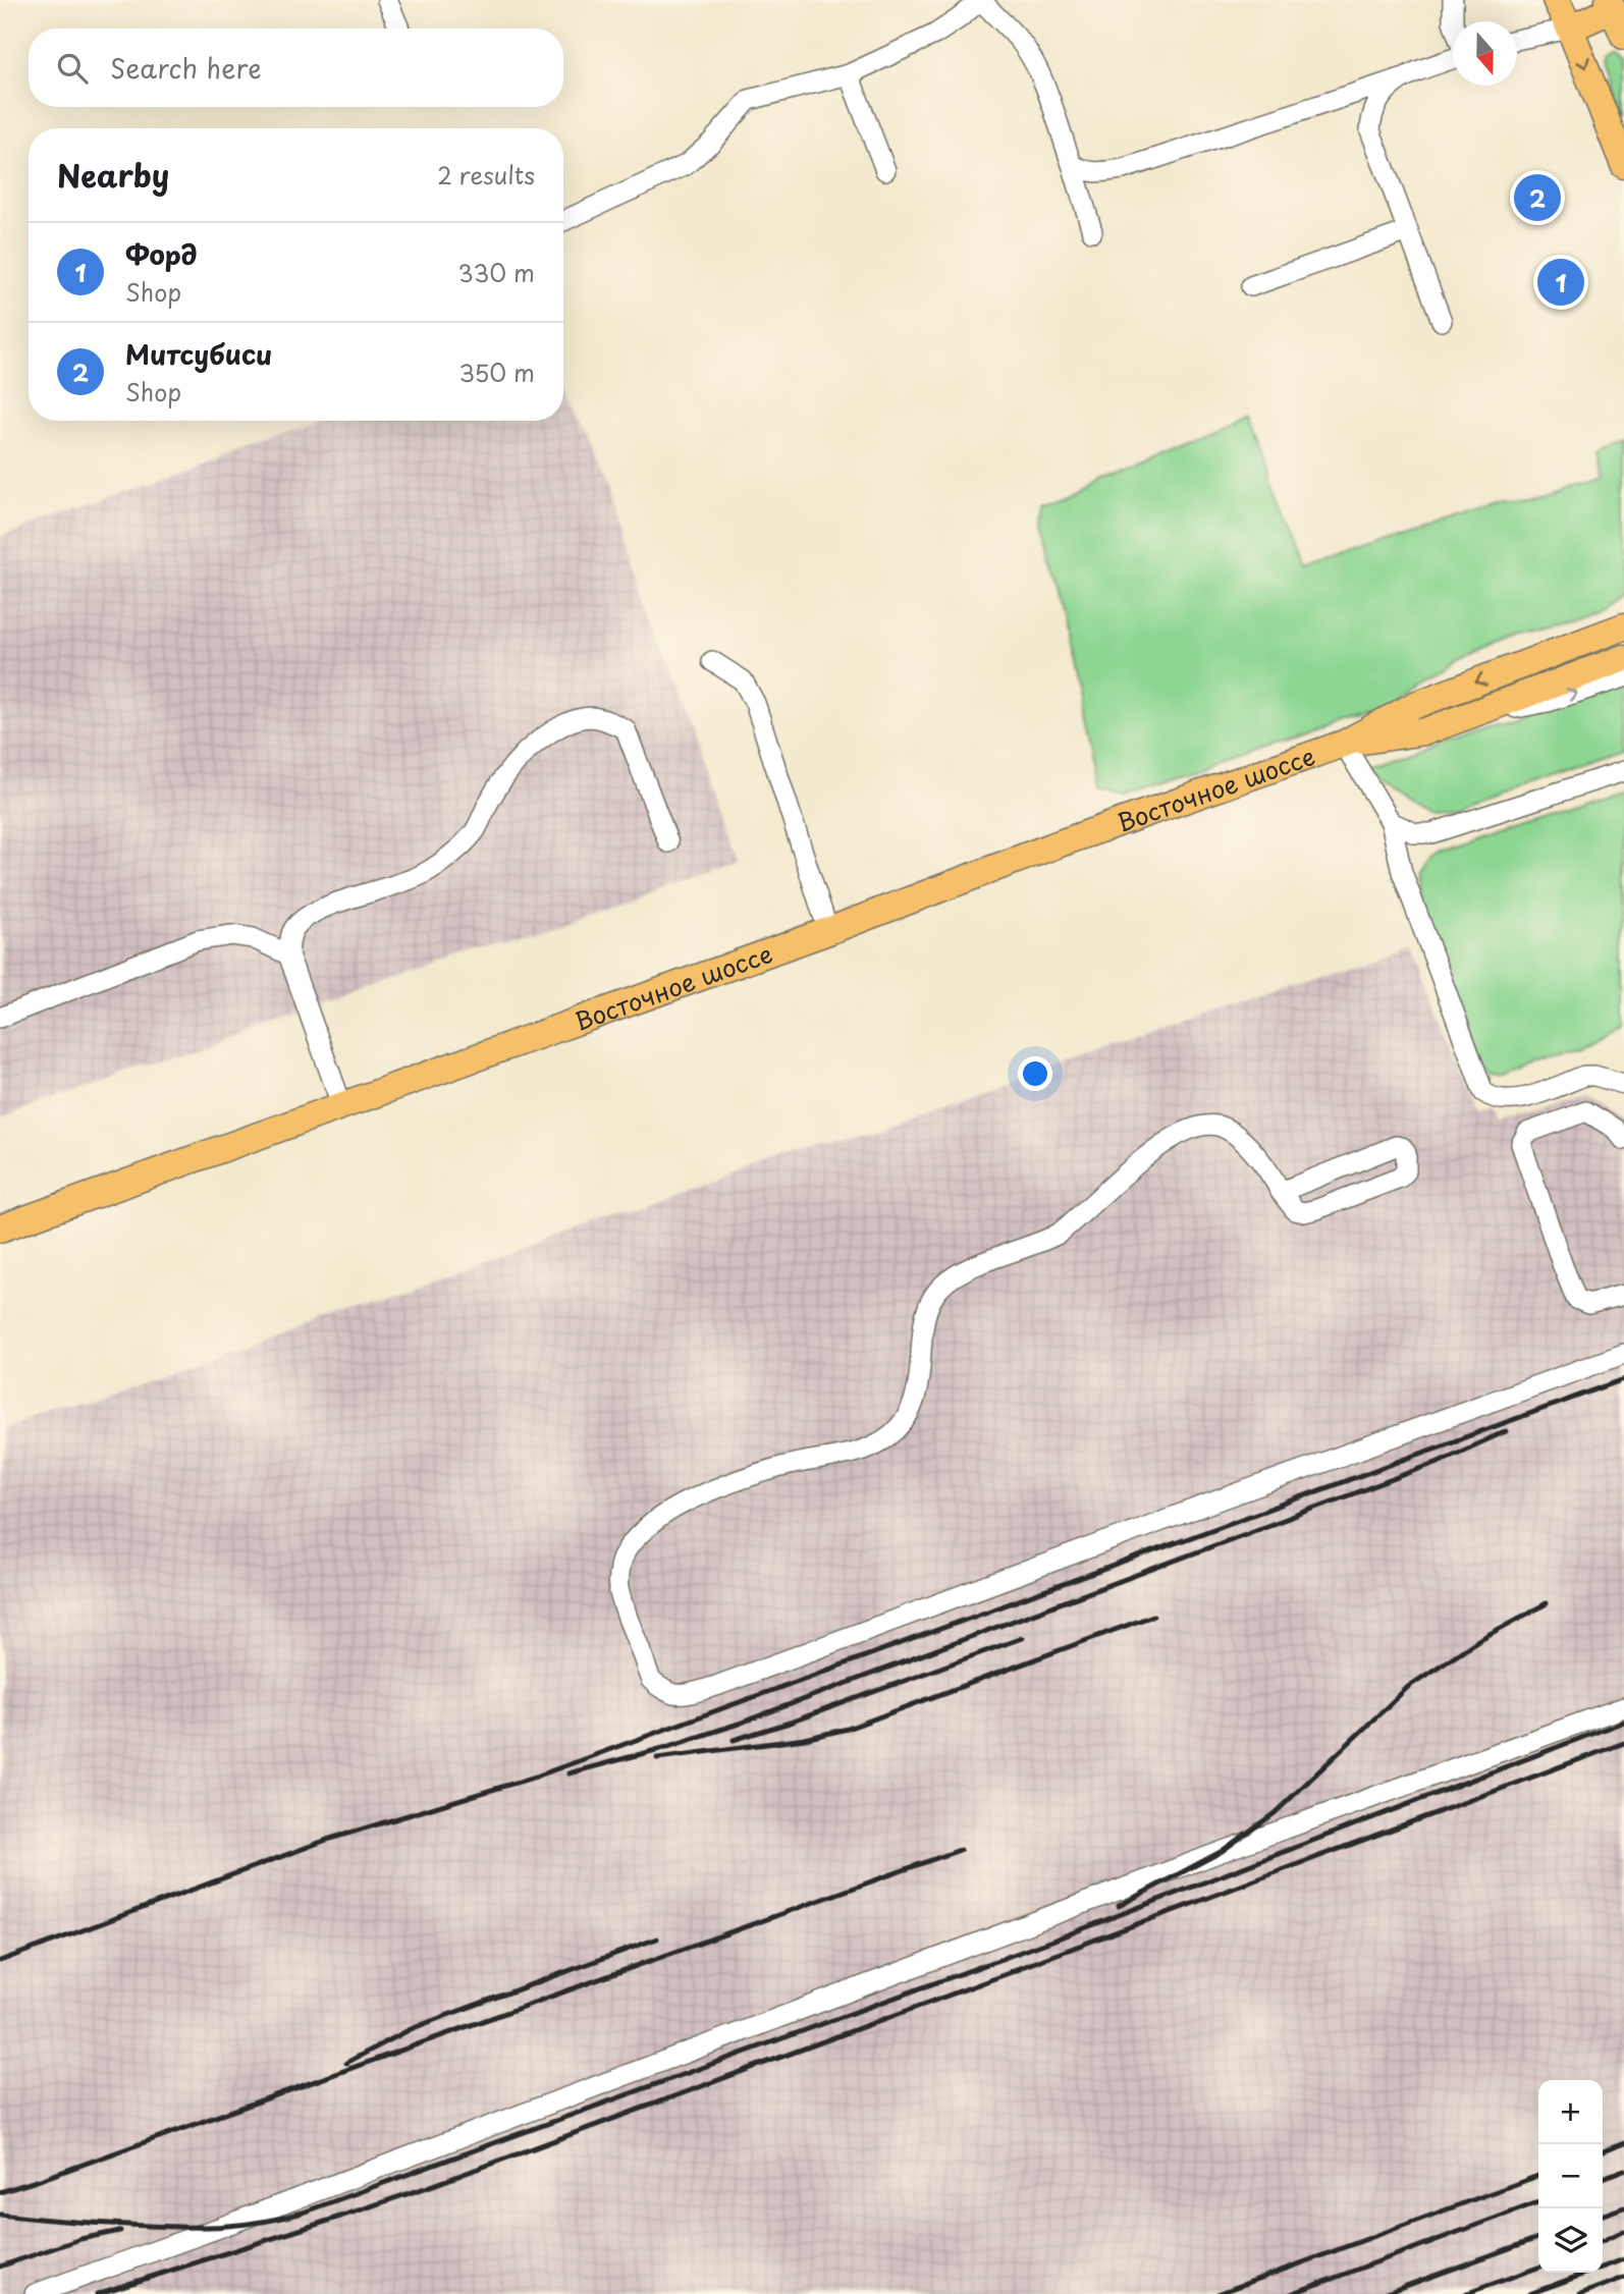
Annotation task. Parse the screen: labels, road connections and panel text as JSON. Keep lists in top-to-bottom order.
{
  "streets": {
    "main road": ["Восточное шоссе"]
  },
  "north": "bottom",
  "page": {
    "search": "Search here",
    "heading": ["Nearby", "2 results"],
    "pins": ["2", "1"],
    "list": [
      {
        "mark": "1",
        "name": "Форд",
        "note": "Shop",
        "value": "330 m"
      },
      {
        "mark": "2",
        "name": "Митсубиси",
        "note": "Shop",
        "value": "350 m"
      }
    ],
    "map_buttons": ["+", "−"]
  }
}
